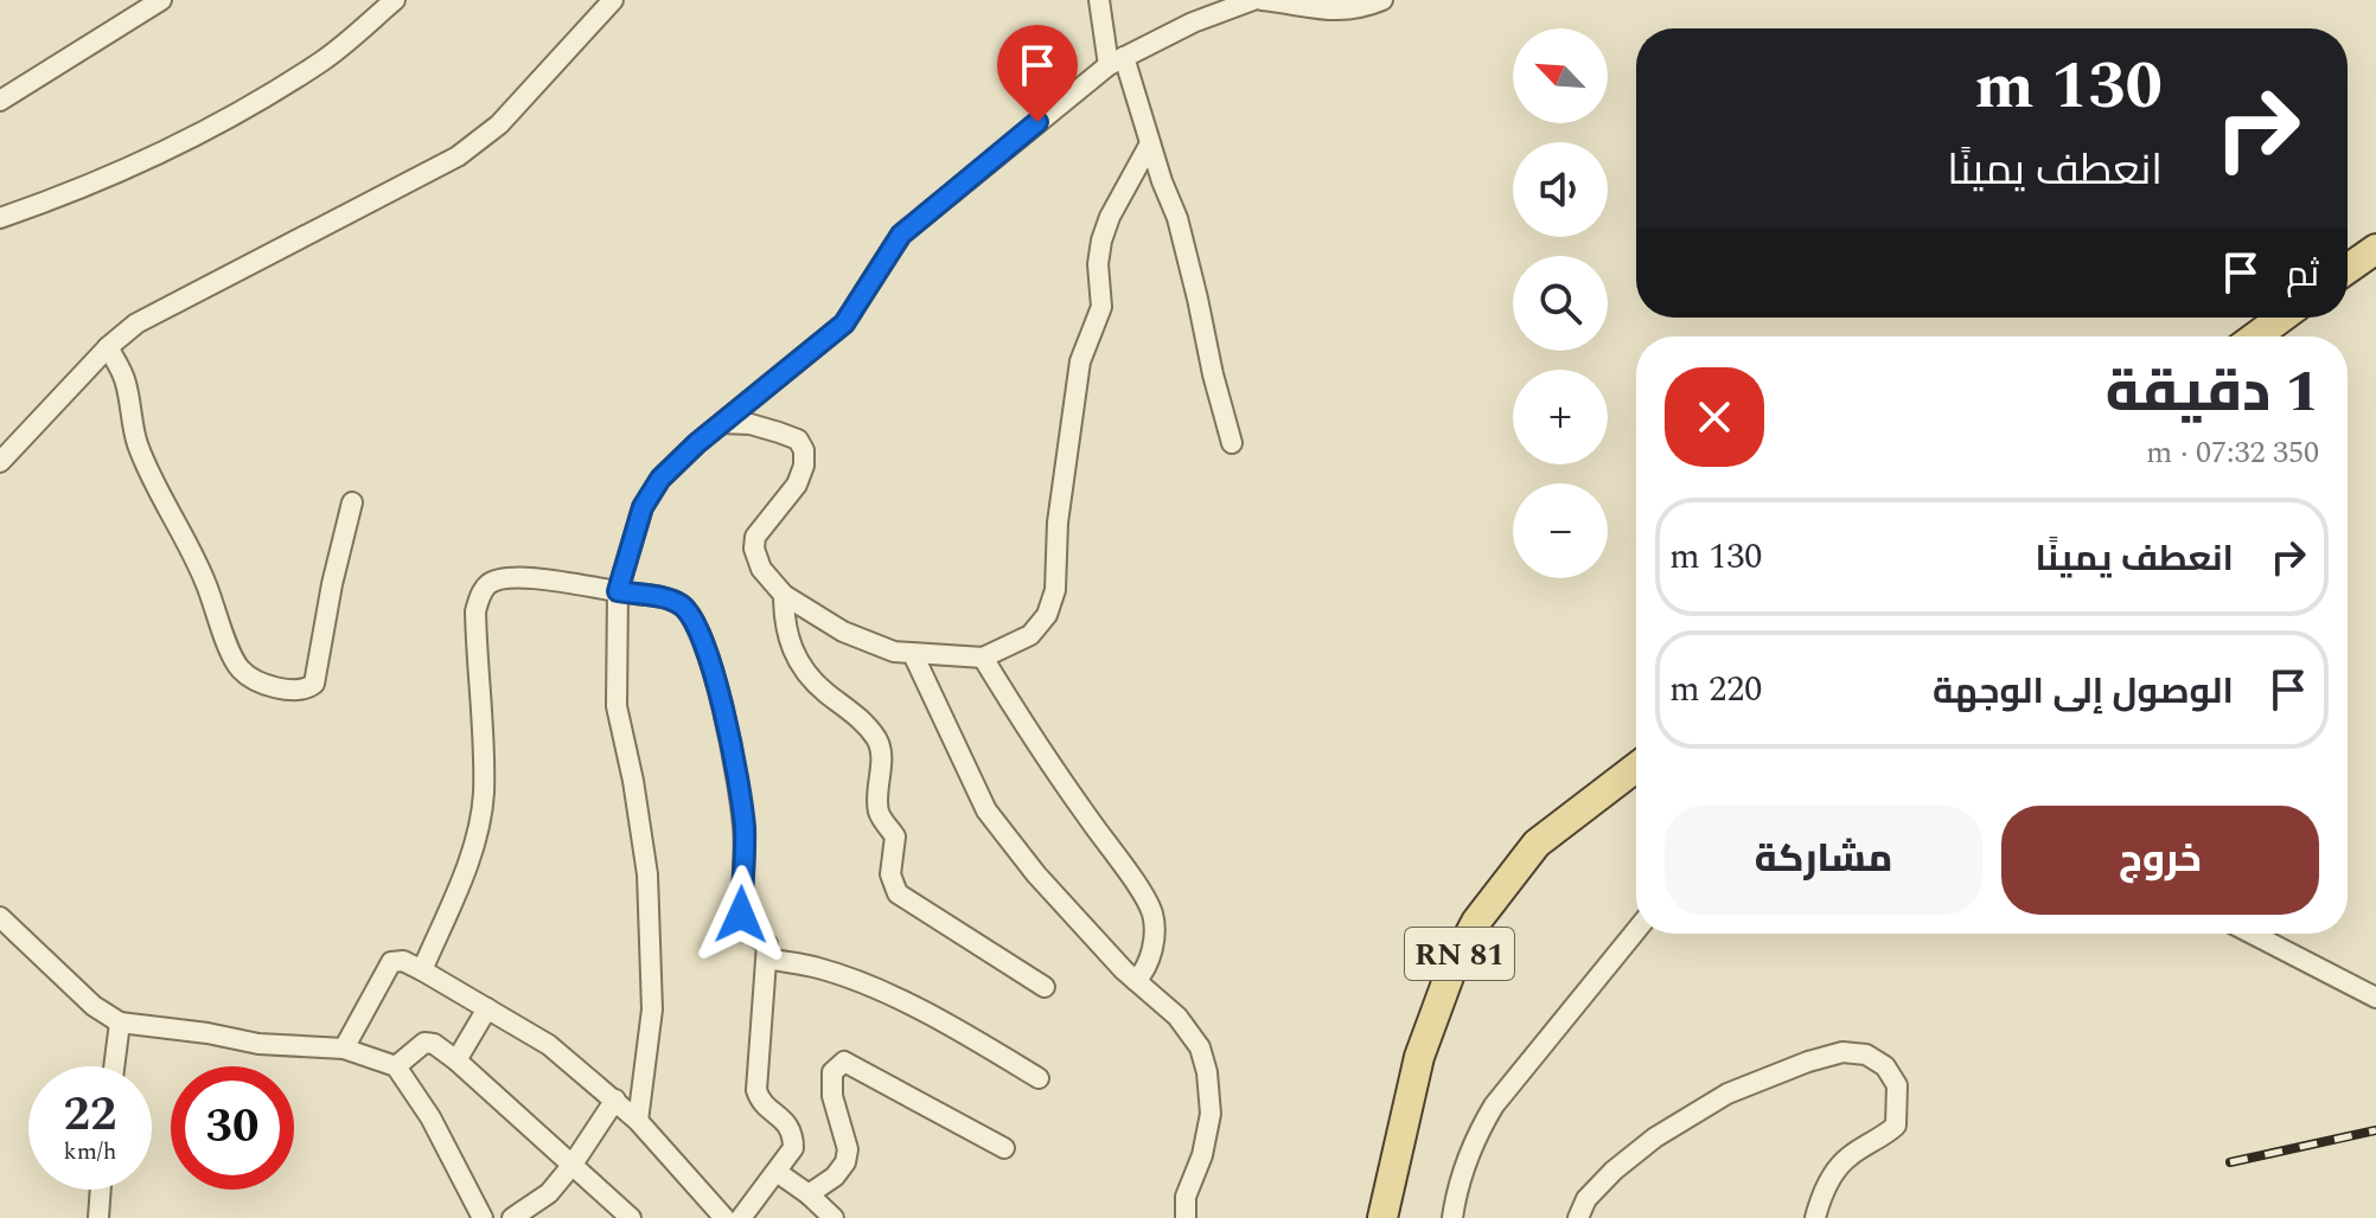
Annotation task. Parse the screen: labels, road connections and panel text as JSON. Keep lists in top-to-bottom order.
{
  "streets": {
    "main road": ["RN 81"]
  },
  "north": "top left",
  "page": {
    "map_buttons": ["+", "−"],
    "turn": ["130 m", "انعطف يمينًا"],
    "then": "ثم",
    "heading": ["1 دقيقة", "350 m · 07:32"],
    "list": [
      {
        "name": "انعطف يمينًا",
        "value": "130 m"
      },
      {
        "name": "الوصول إلى الوجهة",
        "value": "220 m"
      }
    ],
    "buttons": ["خروج", "مشاركة"],
    "speed": "22 km/h",
    "limit": "30"
  }
}
